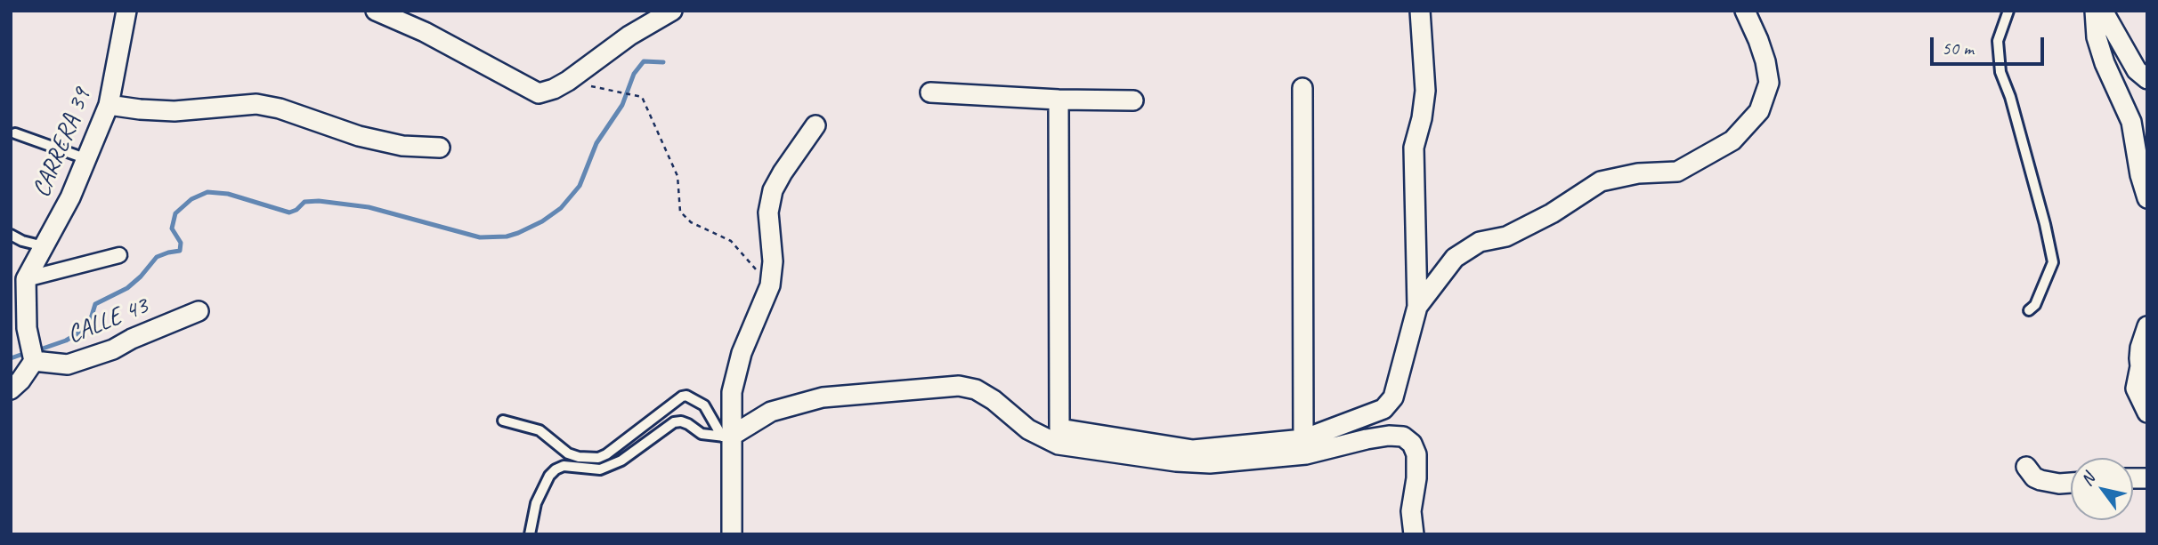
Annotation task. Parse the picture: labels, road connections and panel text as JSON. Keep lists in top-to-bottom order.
{
  "streets": {
    "street": ["CARRERA 39", "CALLE 43"]
  },
  "crossings": [
    ["CARRERA 39", "CALLE 43"]
  ],
  "scale_bar": "50 m",
  "north": "top left"
}
